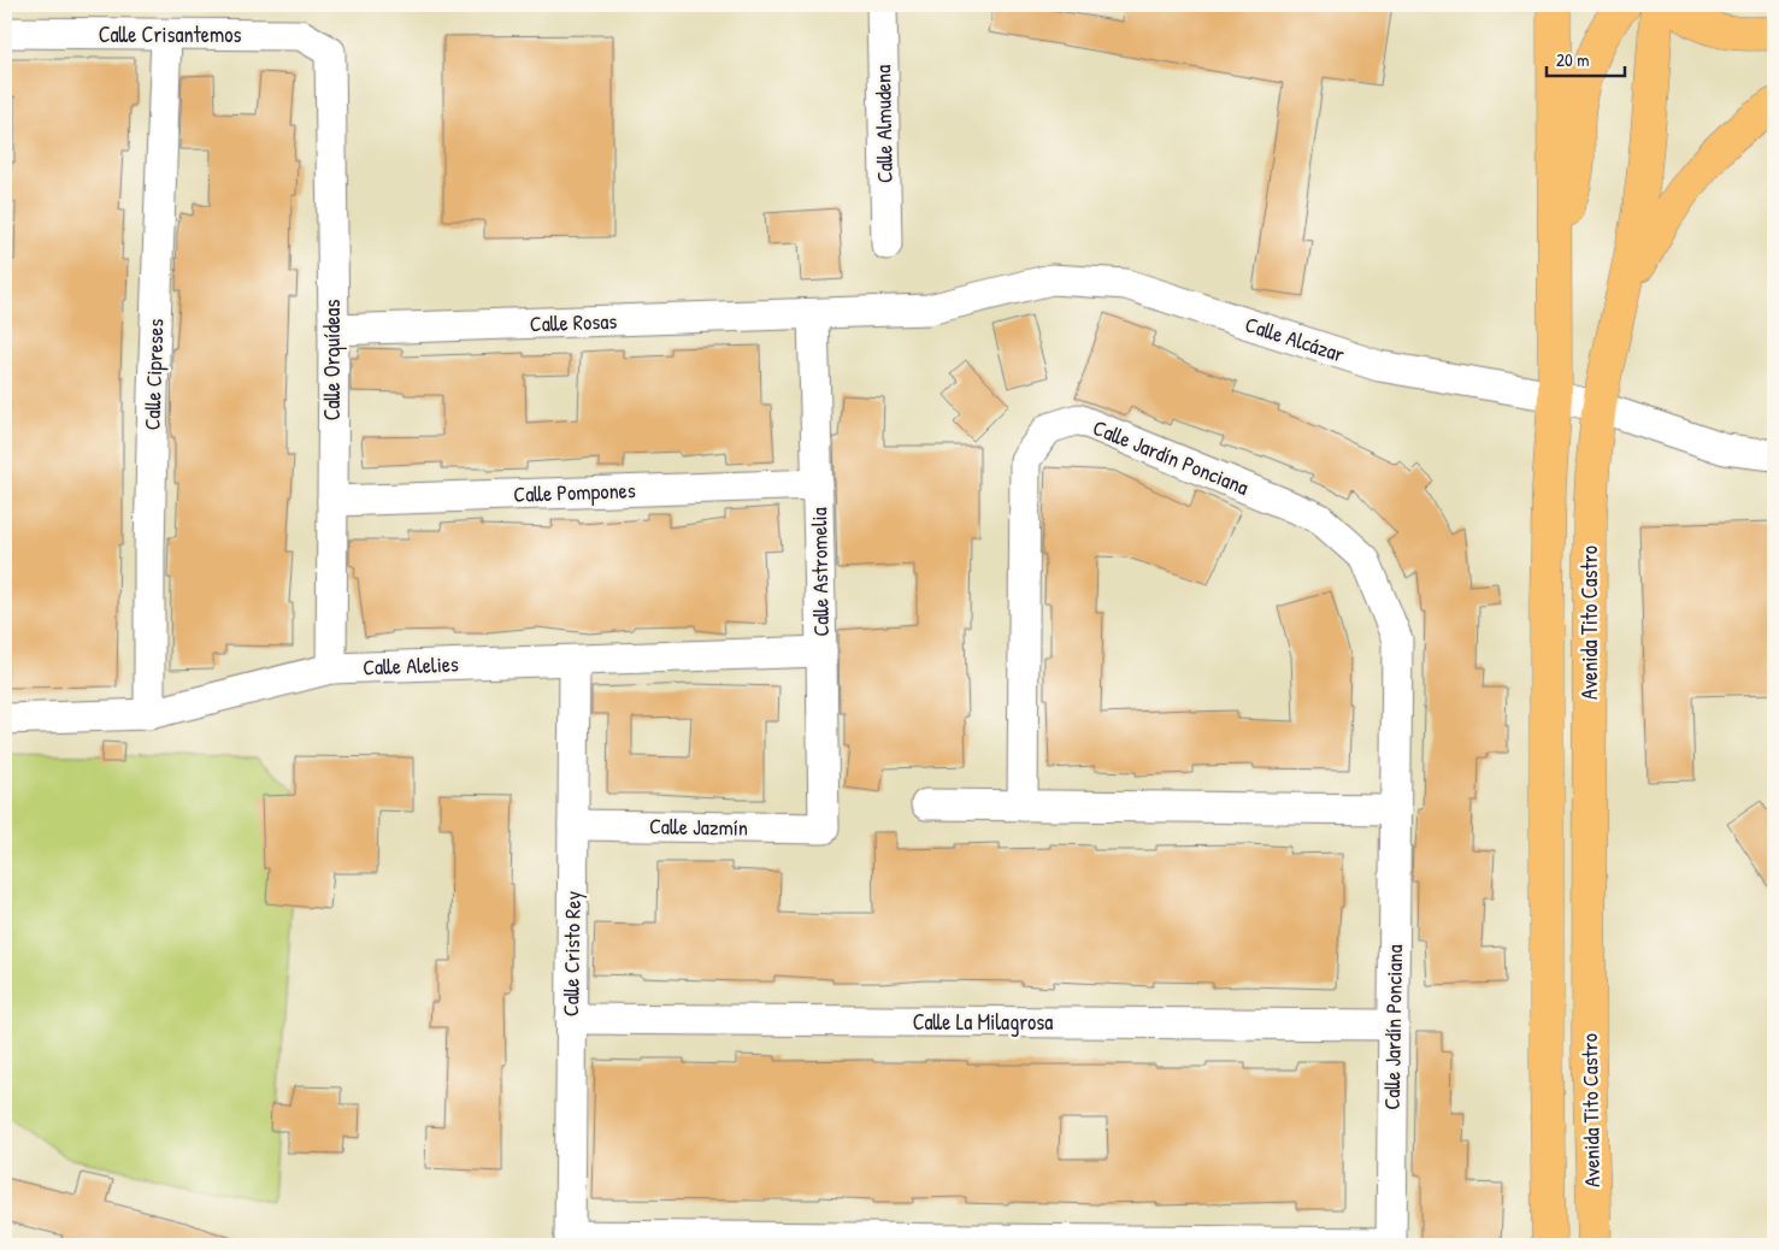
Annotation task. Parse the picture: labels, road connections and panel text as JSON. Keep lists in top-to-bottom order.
{
  "streets": {
    "main road": ["Avenida Tito Castro"],
    "street": [
      "Calle Crisantemos",
      "Calle Almudena",
      "Calle Rosas",
      "Calle Alcázar",
      "Calle Orquídeas",
      "Calle Cipreses",
      "Calle Jardín Ponciana",
      "Calle Pompones",
      "Calle Astromelia",
      "Calle Alelies",
      "Calle Jazmín",
      "Calle Cristo Rey",
      "Calle La Milagrosa"
    ]
  },
  "crossings": [
    ["Calle Crisantemos", "Calle Orquídeas"],
    ["Calle Crisantemos", "Calle Cipreses"],
    ["Calle Rosas", "Calle Alcázar"],
    ["Calle Rosas", "Calle Orquídeas"],
    ["Calle Rosas", "Calle Astromelia"],
    ["Calle Alcázar", "Calle Astromelia"],
    ["Calle Alcázar", "Avenida Tito Castro"],
    ["Calle Orquídeas", "Calle Pompones"],
    ["Calle Orquídeas", "Calle Alelies"],
    ["Calle Cipreses", "Calle Alelies"],
    ["Calle Jardín Ponciana", "Calle La Milagrosa"],
    ["Calle Pompones", "Calle Astromelia"],
    ["Calle Astromelia", "Calle Alelies"],
    ["Calle Astromelia", "Calle Jazmín"],
    ["Calle Alelies", "Calle Cristo Rey"],
    ["Calle Jazmín", "Calle Cristo Rey"],
    ["Calle Cristo Rey", "Calle La Milagrosa"]
  ],
  "scale_bar": "20 m"
}
